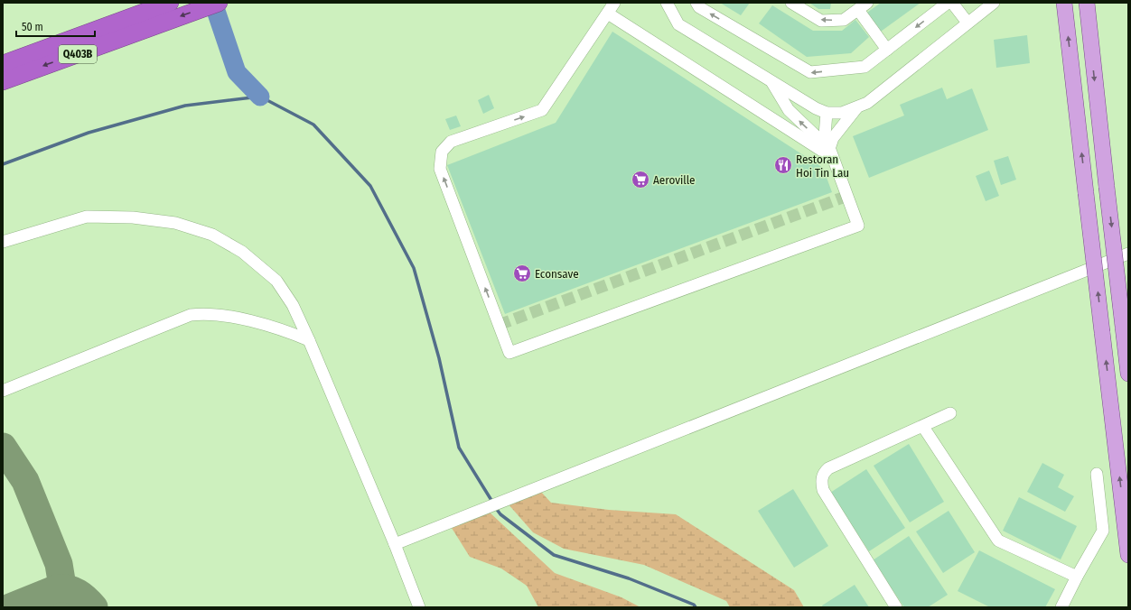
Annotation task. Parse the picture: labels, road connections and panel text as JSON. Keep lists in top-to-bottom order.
{
  "streets": {
    "highway": ["Q403B"]
  },
  "places": {
    "restaurant": ["Restoran Hoi Tin Lau"],
    "supermarket": ["Aeroville", "Econsave"]
  },
  "scale_bar": "50 m"
}
